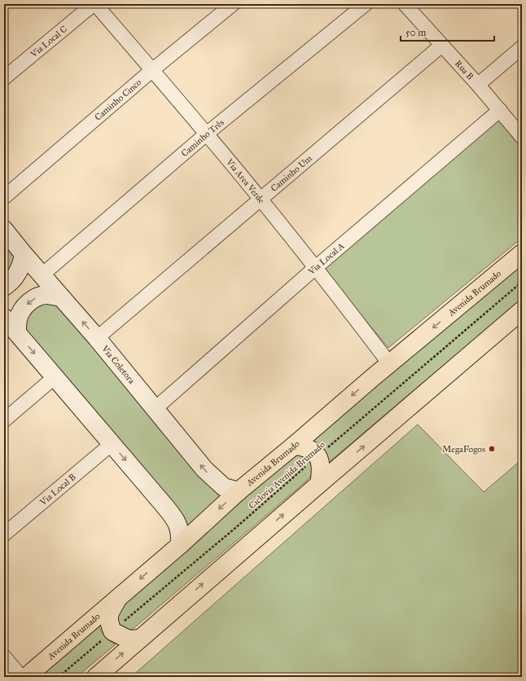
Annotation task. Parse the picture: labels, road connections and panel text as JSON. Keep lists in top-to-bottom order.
{
  "streets": {
    "main road": ["Avenida Brumado"],
    "street": [
      "Via Local C",
      "Rua B",
      "Caminho Cinco",
      "Caminho Três",
      "Caminho Um",
      "Via Area Verde",
      "Via Local A",
      "Via Coletora",
      "Via Local B"
    ],
    "path": ["Ciclovia Avenida Brumado"]
  },
  "crossings": [
    ["Via Local C", "Via Area Verde"],
    ["Rua B", "Caminho Um"],
    ["Rua B", "Via Local A"],
    ["Caminho Cinco", "Via Area Verde"],
    ["Caminho Três", "Via Area Verde"],
    ["Caminho Três", "Via Coletora"],
    ["Caminho Um", "Via Area Verde"],
    ["Caminho Um", "Via Coletora"],
    ["Via Area Verde", "Via Local A"],
    ["Via Area Verde", "Avenida Brumado"],
    ["Via Local A", "Via Coletora"],
    ["Avenida Brumado", "Via Coletora"]
  ],
  "places": ["MegaFogos"],
  "scale_bar": "50 m"
}
